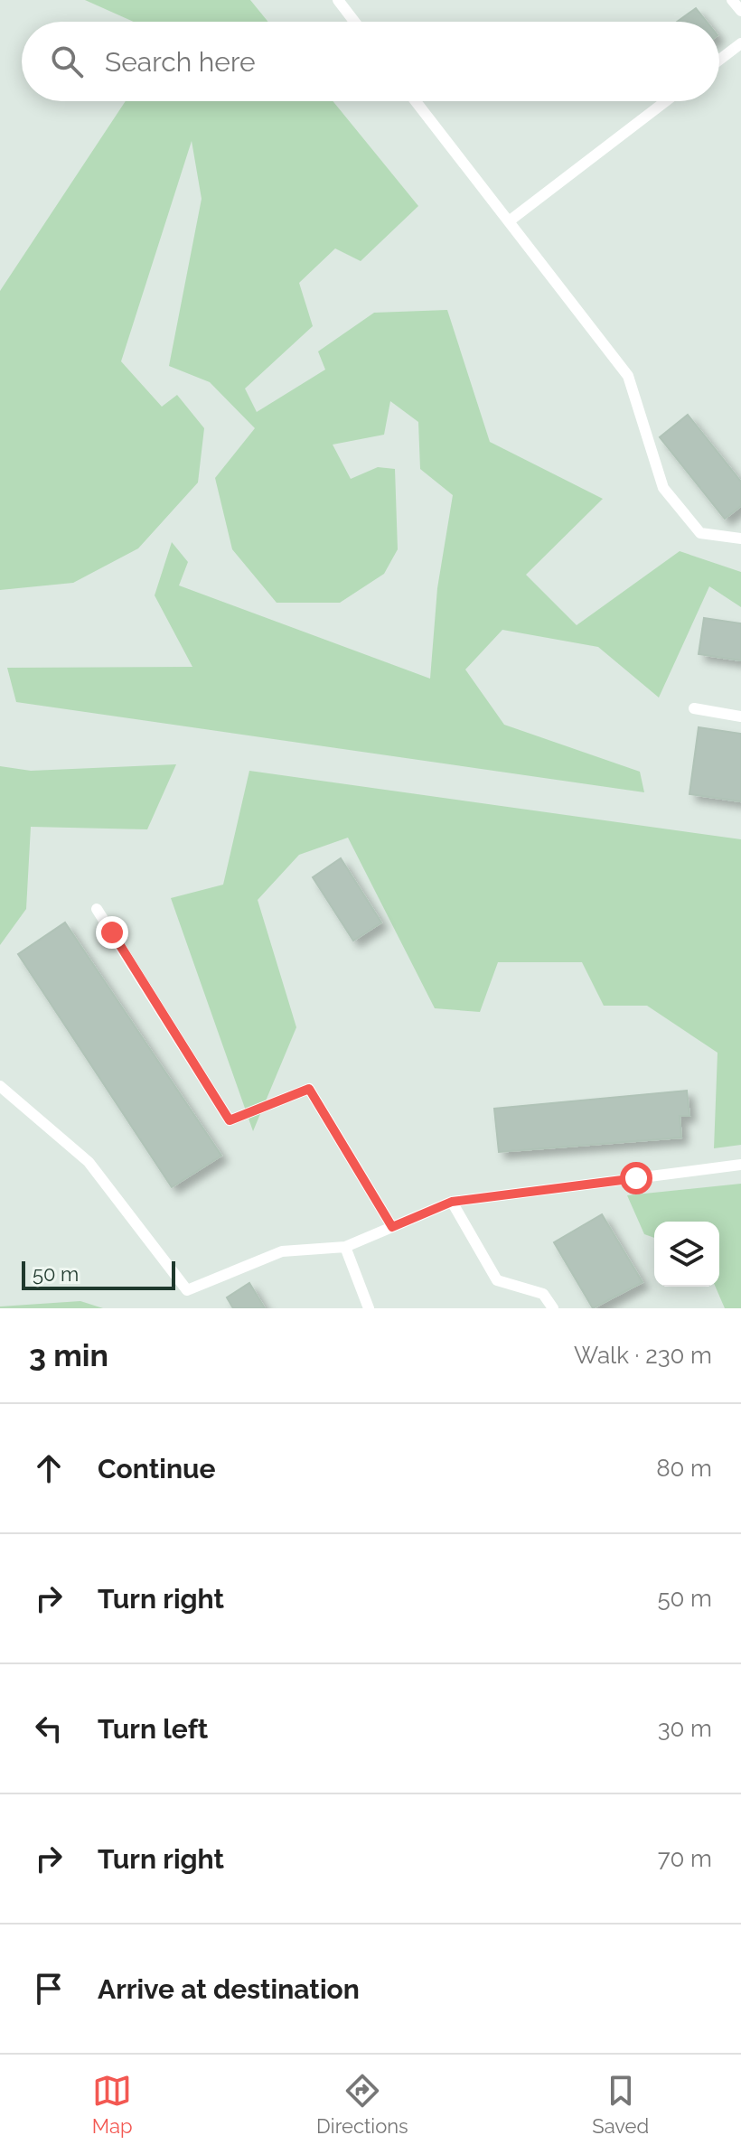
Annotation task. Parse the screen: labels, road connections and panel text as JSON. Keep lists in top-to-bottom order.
{
  "scale_bar": "50 m",
  "page": {
    "search": "Search here",
    "scale": "50 m",
    "heading": ["3 min", "Walk · 230 m"],
    "list": [
      ["Continue", "80 m"],
      ["Turn right", "50 m"],
      ["Turn left", "30 m"],
      ["Turn right", "70 m"],
      "Arrive at destination"
    ],
    "nav": ["Map", "Directions", "Saved"]
  }
}
